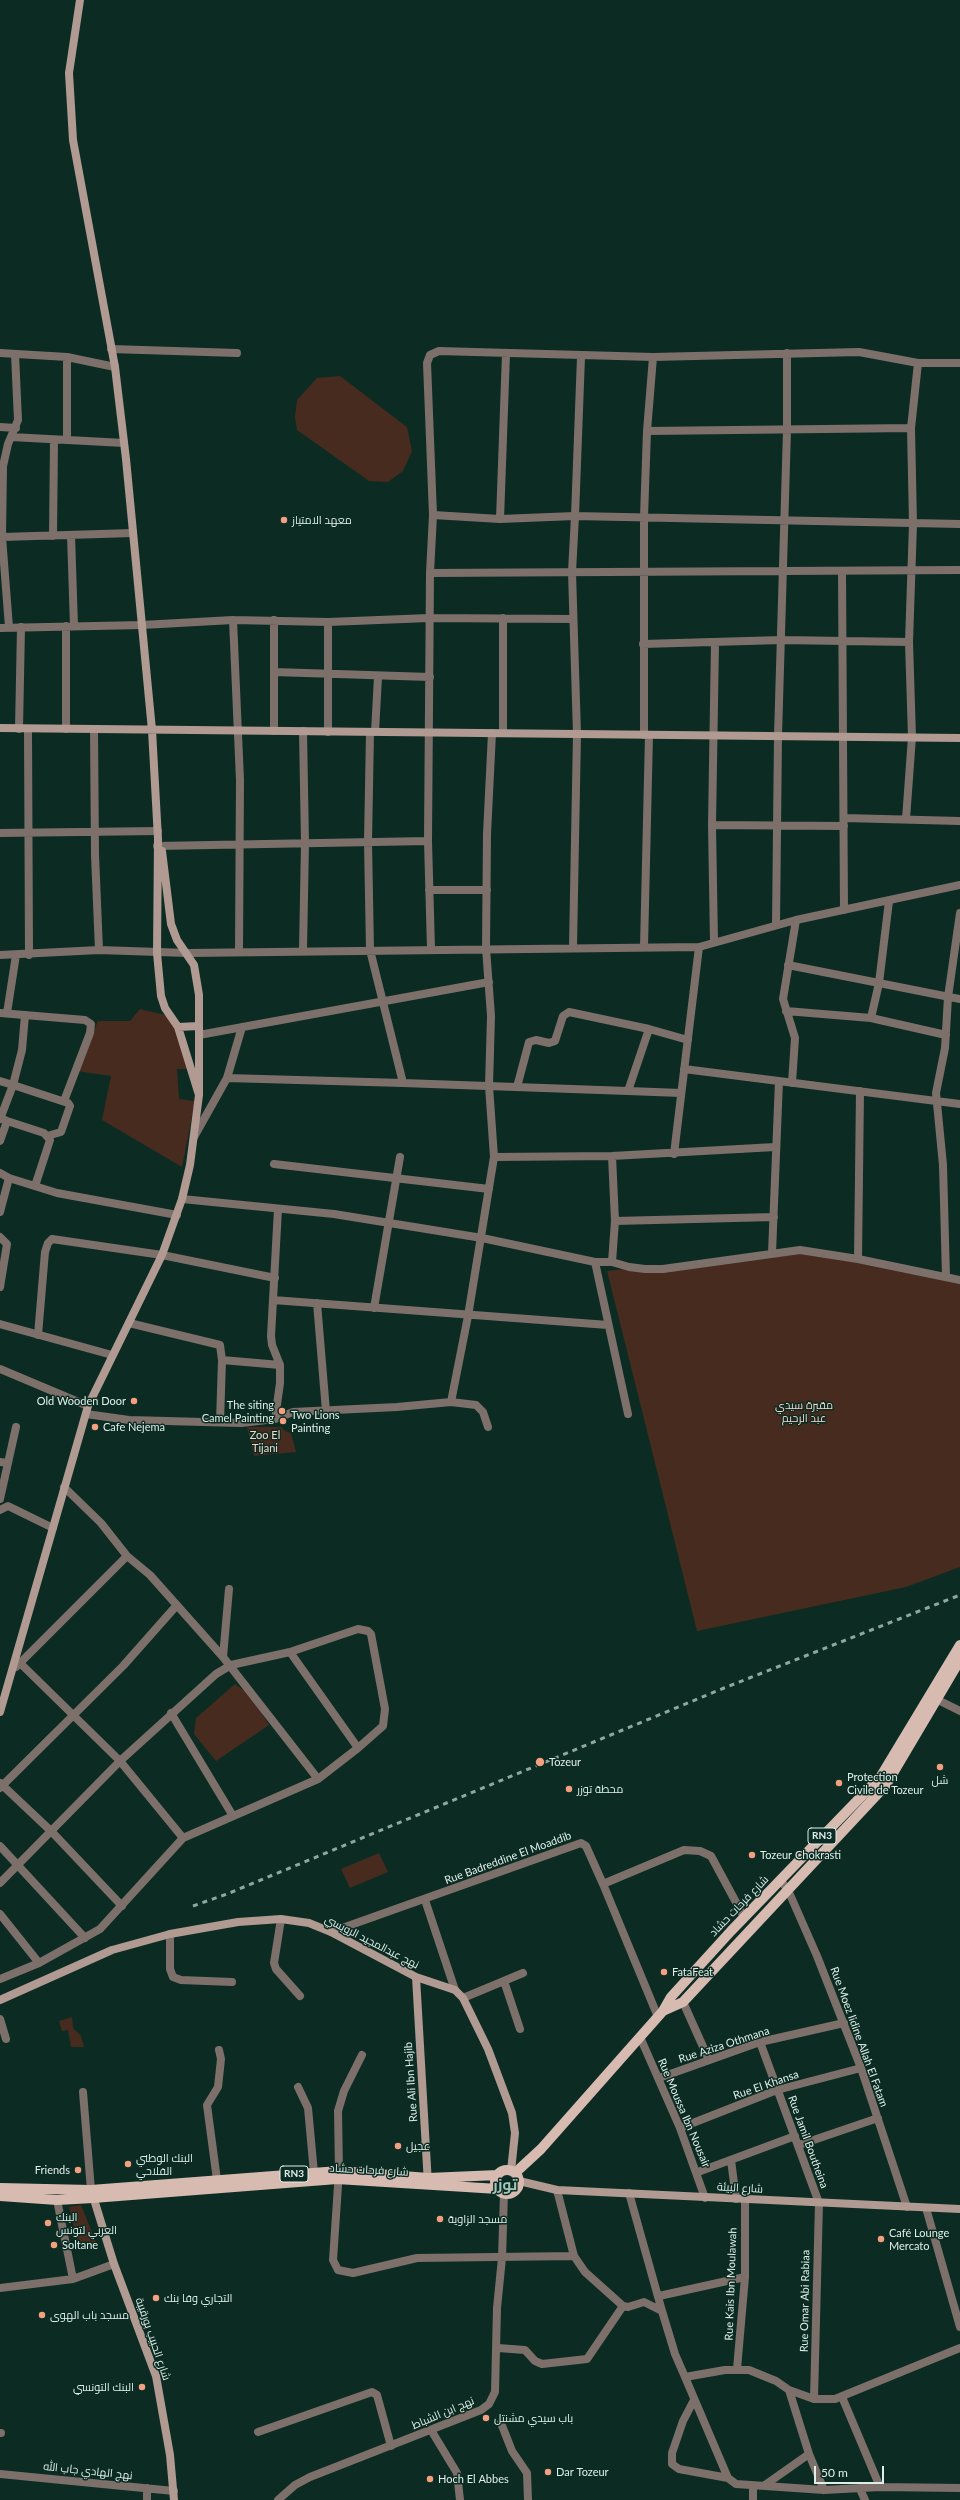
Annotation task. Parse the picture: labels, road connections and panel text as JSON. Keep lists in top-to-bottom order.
{
  "streets": {
    "main road": ["RN3", "شارع فرحات حشاد"],
    "street": [
      "Rue Badreddine El Moaddib",
      "نهج عبدالمجيد الرويسي",
      "Rue Moez lidine Allah El Fatam",
      "Rue Aziza Othmana",
      "Rue Ali Ibn Hajib",
      "Rue El Khansa",
      "Rue Moussa Ibn Nousair",
      "Rue Jamil Boutheina",
      "شارع البيئة",
      "Rue Kais Ibn Moulawah",
      "Rue Omar Abi Rabiaa",
      "شارع الحبيب بورقيبة",
      "نهج ابن الشباط",
      "نهج الهادي جاب الله"
    ]
  },
  "crossings": [
    ["RN3", "شارع فرحات حشاد"],
    ["RN3", "نهج عبدالمجيد الرويسي"],
    ["RN3", "شارع البيئة"],
    ["RN3", "نهج ابن الشباط"],
    ["Rue Badreddine El Moaddib", "شارع فرحات حشاد"],
    ["Rue Badreddine El Moaddib", "نهج عبدالمجيد الرويسي"],
    ["شارع فرحات حشاد", "نهج عبدالمجيد الرويسي"],
    ["شارع فرحات حشاد", "Rue Moez lidine Allah El Fatam"],
    ["شارع فرحات حشاد", "Rue Ali Ibn Hajib"],
    ["شارع فرحات حشاد", "Rue Moussa Ibn Nousair"],
    ["شارع فرحات حشاد", "شارع البيئة"],
    ["شارع فرحات حشاد", "شارع الحبيب بورقيبة"],
    ["شارع فرحات حشاد", "نهج ابن الشباط"],
    ["نهج عبدالمجيد الرويسي", "Rue Ali Ibn Hajib"],
    ["نهج عبدالمجيد الرويسي", "شارع البيئة"],
    ["نهج عبدالمجيد الرويسي", "نهج ابن الشباط"],
    ["Rue Moez lidine Allah El Fatam", "Rue Aziza Othmana"],
    ["Rue Moez lidine Allah El Fatam", "Rue El Khansa"],
    ["Rue Moez lidine Allah El Fatam", "شارع البيئة"],
    ["Rue Aziza Othmana", "Rue Moussa Ibn Nousair"],
    ["Rue Aziza Othmana", "Rue Jamil Boutheina"],
    ["Rue El Khansa", "Rue Moussa Ibn Nousair"],
    ["Rue El Khansa", "Rue Jamil Boutheina"],
    ["Rue Moussa Ibn Nousair", "شارع البيئة"],
    ["Rue Jamil Boutheina", "شارع البيئة"],
    ["Rue Jamil Boutheina", "Rue Omar Abi Rabiaa"],
    ["شارع البيئة", "Rue Kais Ibn Moulawah"],
    ["شارع البيئة", "Rue Omar Abi Rabiaa"],
    ["شارع البيئة", "نهج ابن الشباط"],
    ["شارع الحبيب بورقيبة", "نهج الهادي جاب الله"]
  ],
  "districts": ["توزر"],
  "parks": ["مقبرة سيدي عبد الرحيم", "Zoo El Tijani"],
  "places": [
    "معهد الامتياز",
    "Old Wooden Door",
    "The siting Camel Painting",
    "Two Lions Painting",
    "Cafe Nejema",
    "Tozeur",
    "شل",
    "Protection Civile de Tozeur",
    "محطة توزر",
    "Tozeur Chokrasti",
    "FataFeat",
    "عجيل",
    "البنك الوطني الفلاحي",
    "Friends",
    "مسجد الزاوية",
    "البنك العربي لتونس",
    "Café Lounge Mercato",
    "Soltane",
    "التجاري وفا بنك",
    "مسجد باب الهوى",
    "البنك التونسي",
    "باب سيدي مشنتل",
    "Dar Tozeur",
    "Hoch El Abbes"
  ],
  "scale_bar": "50 m"
}
